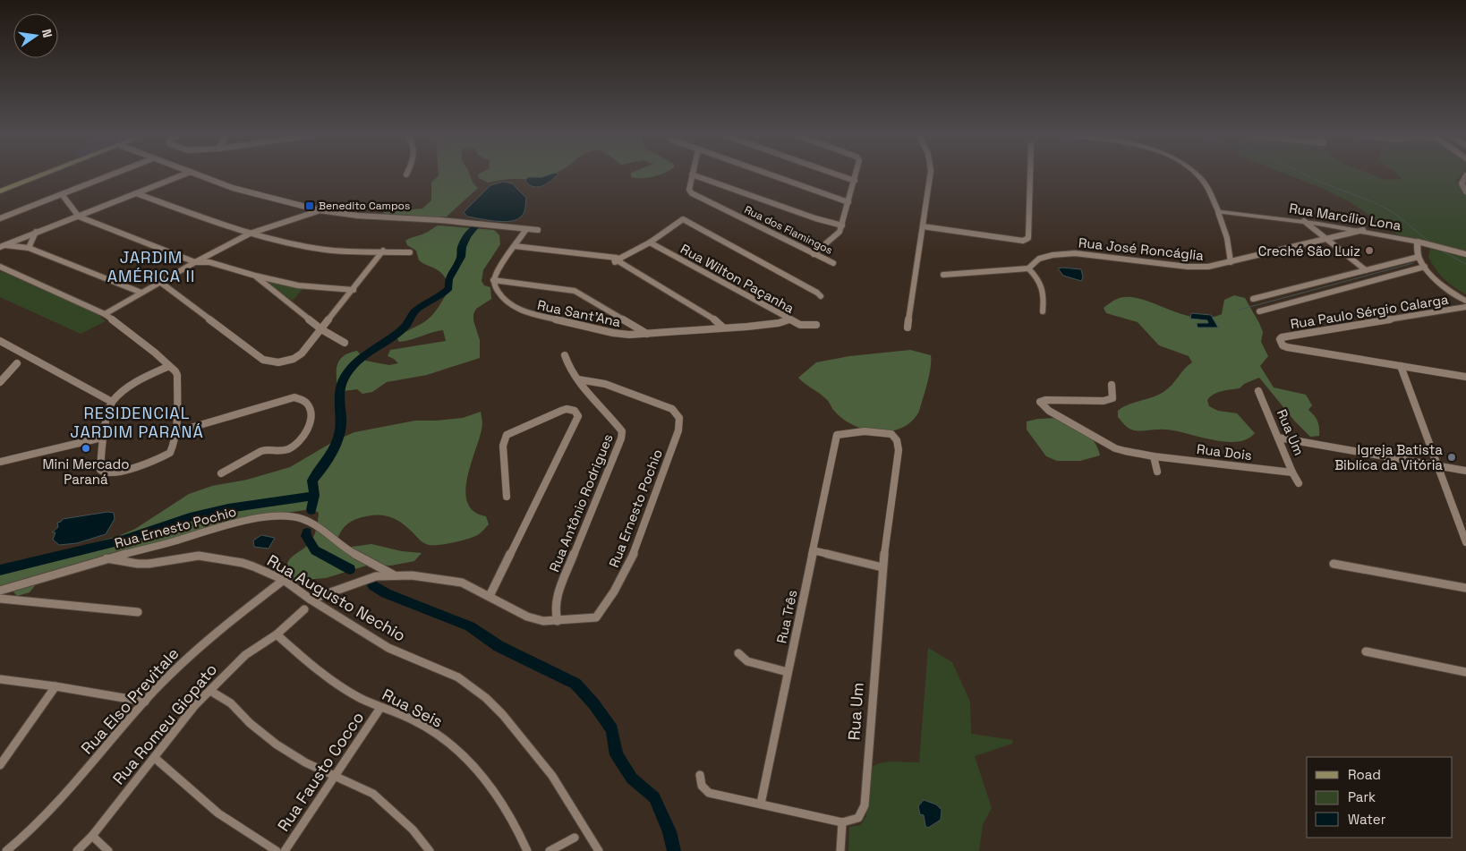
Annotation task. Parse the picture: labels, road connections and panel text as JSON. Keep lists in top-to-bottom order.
{
  "streets": {
    "street": [
      "Rua Marcílio Lona",
      "Rua dos Flamingos",
      "Rua José Roncáglia",
      "Rua Wilton Paçanha",
      "Rua Paulo Sérgio Calarga",
      "Rua Sant’Ana",
      "Rua Um",
      "Rua Dois",
      "Rua Antônio Rodrigues",
      "Rua Ernesto Pochio",
      "Rua Augusto Nechio",
      "Rua Três",
      "Rua Elso Previtale",
      "Rua Seis",
      "Rua Romeu Giopato",
      "Rua Fausto Cocco"
    ]
  },
  "crossings": [
    ["Rua Marcílio Lona", "Rua José Roncáglia"],
    ["Rua Wilton Paçanha", "Rua Sant’Ana"],
    ["Rua Um", "Rua Dois"],
    ["Rua Um", "Rua Três"],
    ["Rua Antônio Rodrigues", "Rua Ernesto Pochio"],
    ["Rua Ernesto Pochio", "Rua Augusto Nechio"],
    ["Rua Augusto Nechio", "Rua Elso Previtale"],
    ["Rua Seis", "Rua Romeu Giopato"],
    ["Rua Seis", "Rua Fausto Cocco"]
  ],
  "districts": ["JARDIM AMÉRICA II", "RESIDENCIAL JARDIM PARANÁ"],
  "places": {
    "transit": ["Benedito Campos"],
    "other": ["Creché São Luiz", "Mini Mercado Paraná", "Igreja Batista Biblíca da Vitória"]
  },
  "legend": ["Road", "Park", "Water"],
  "north": "right"
}
